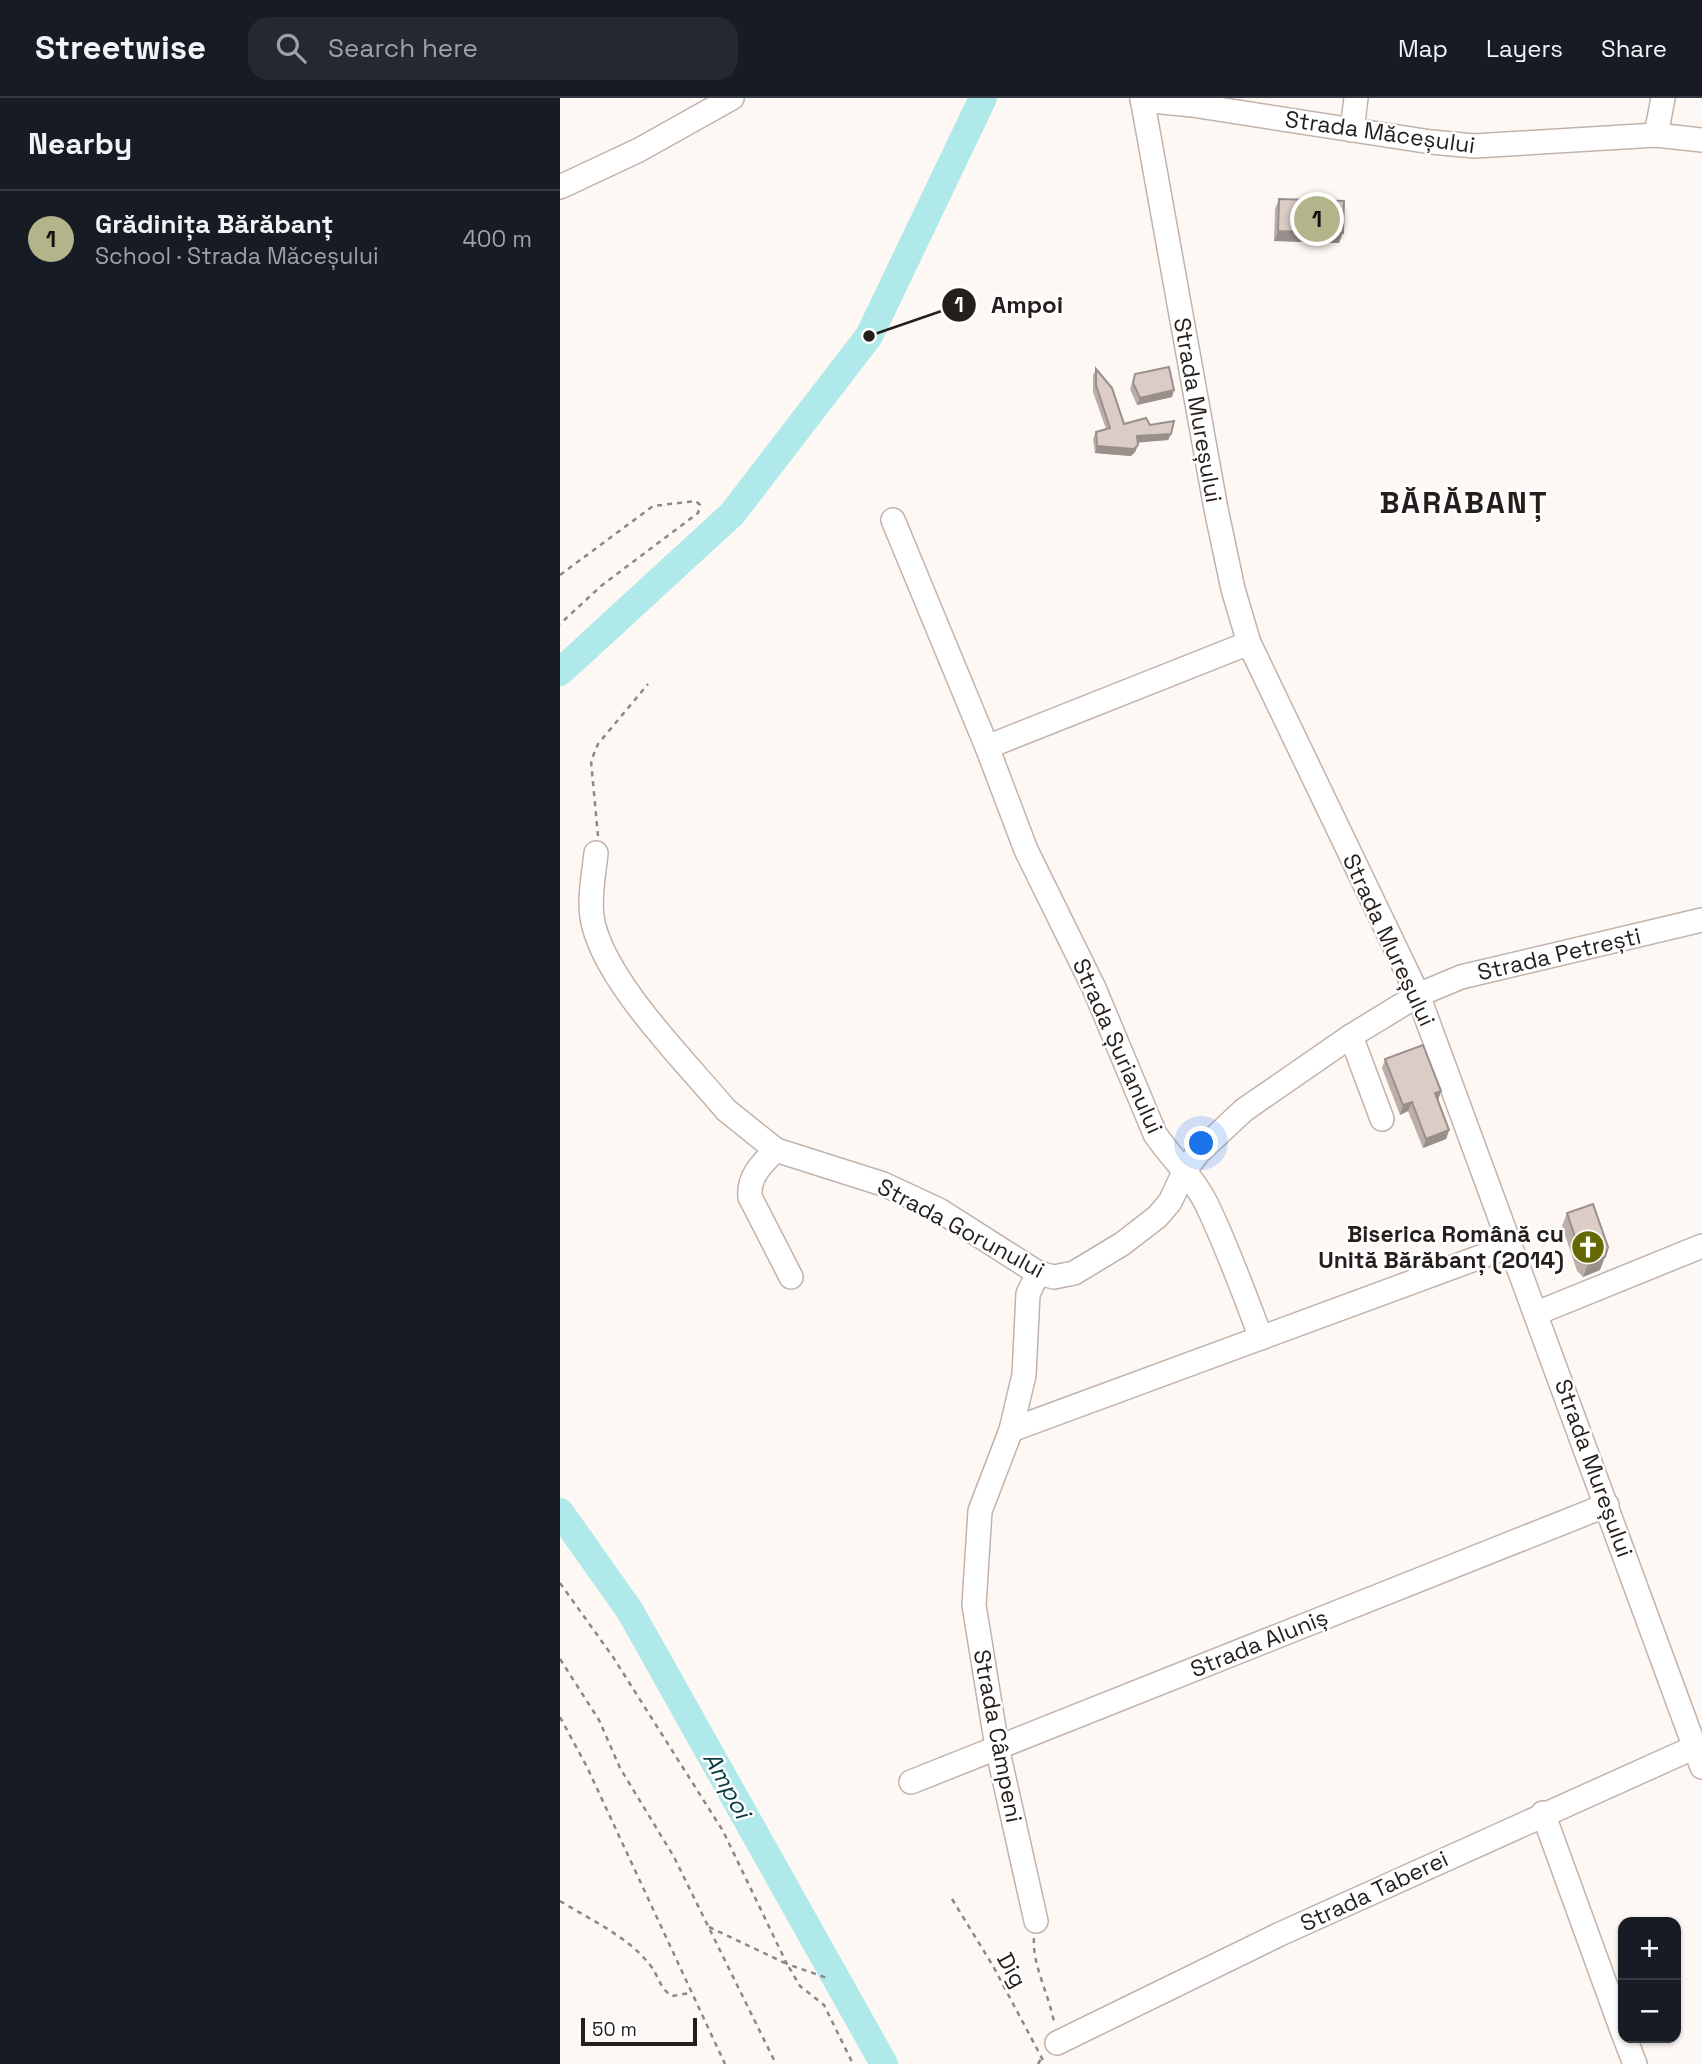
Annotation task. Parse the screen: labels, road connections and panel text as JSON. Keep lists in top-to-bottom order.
{
  "streets": {
    "street": [
      "Strada Măceșului",
      "Strada Mureșului",
      "Strada Petrești",
      "Strada Șurianului",
      "Strada Gorunului",
      "Strada Aluniș",
      "Strada Câmpeni",
      "Strada Taberei"
    ],
    "path": ["Dig"]
  },
  "crossings": [
    ["Strada Măceșului", "Strada Mureșului"],
    ["Strada Mureșului", "Strada Petrești"],
    ["Strada Mureșului", "Strada Gorunului"],
    ["Strada Mureșului", "Strada Aluniș"],
    ["Strada Mureșului", "Strada Taberei"],
    ["Strada Petrești", "Strada Gorunului"],
    ["Strada Șurianului", "Strada Gorunului"],
    ["Strada Gorunului", "Strada Câmpeni"],
    ["Strada Aluniș", "Strada Câmpeni"],
    ["Strada Taberei", "Dig"]
  ],
  "districts": ["BĂRĂBANȚ"],
  "water": ["Ampoi"],
  "places": {
    "other": ["Ampoi"],
    "church": ["Biserica Română cu Unită Bărăbanț (2014)"]
  },
  "scale_bar": "50 m",
  "page": {
    "header": "Streetwise",
    "search": "Search here",
    "nav": ["Map", "Layers", "Share"],
    "heading": "Nearby",
    "list": [
      {
        "mark": "1",
        "name": "Grădinița Bărăbanț",
        "note": "School · Strada Măceșului",
        "value": "400 m"
      }
    ],
    "pins": "1",
    "map_buttons": ["+", "−"],
    "scale": "50 m"
  }
}
